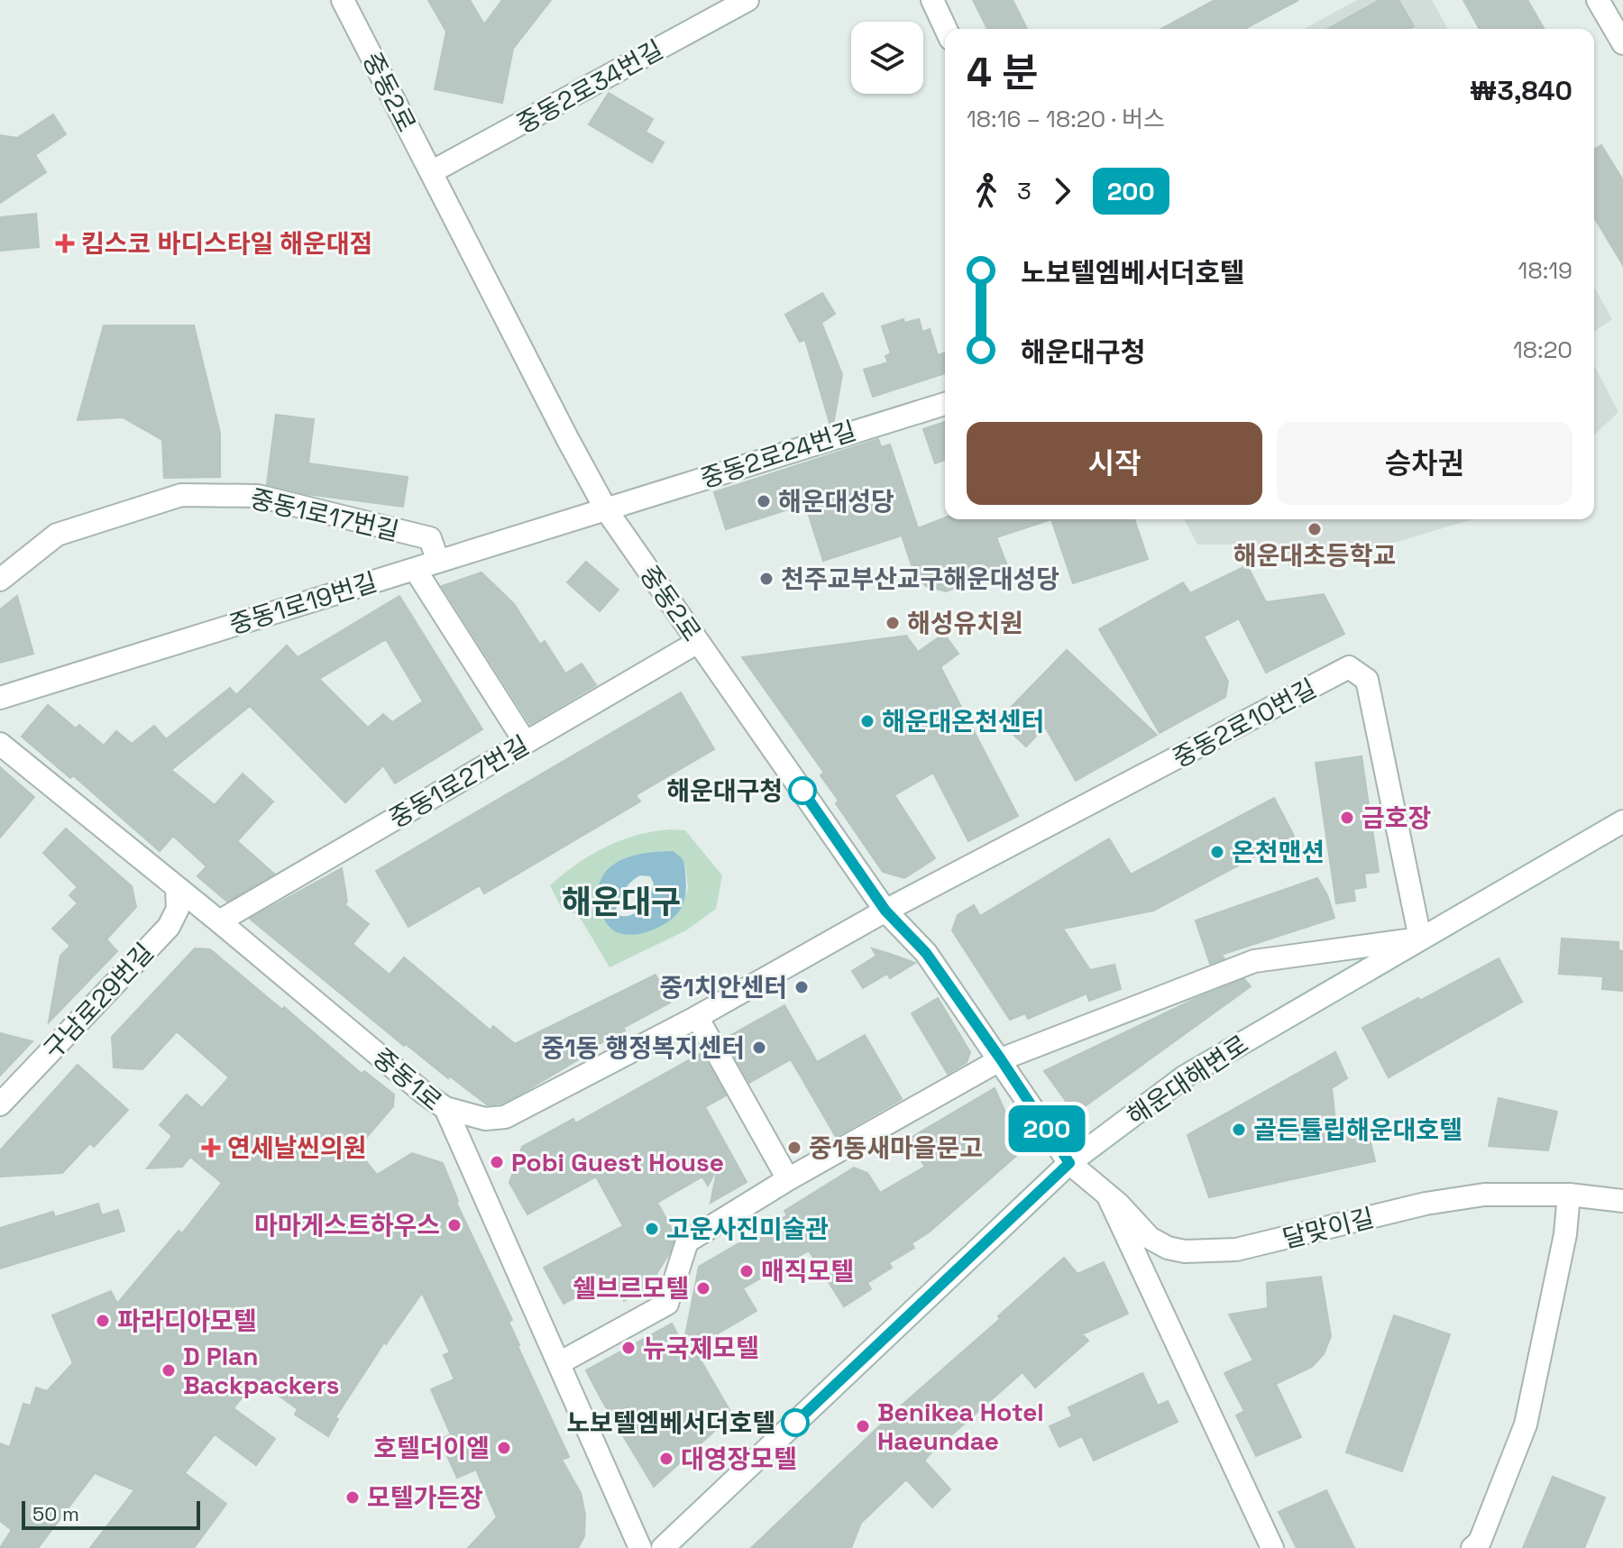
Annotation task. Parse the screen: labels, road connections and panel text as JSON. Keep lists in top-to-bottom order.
{
  "streets": {
    "street": [
      "중동2로34번길",
      "중동2로",
      "중동2로24번길",
      "중동1로17번길",
      "중동1로19번길",
      "중동2로10번길",
      "중동1로27번길",
      "구남로29번길",
      "중동1로",
      "해운대해변로",
      "달맞이길"
    ]
  },
  "crossings": [
    ["중동2로34번길", "중동2로"],
    ["중동2로", "중동2로24번길"],
    ["중동2로", "중동1로19번길"],
    ["중동2로", "중동2로10번길"],
    ["중동2로", "중동1로27번길"],
    ["중동2로", "해운대해변로"],
    ["중동2로", "달맞이길"],
    ["중동2로24번길", "중동1로19번길"],
    ["중동1로17번길", "중동1로19번길"],
    ["중동2로10번길", "해운대해변로"],
    ["중동1로27번길", "중동1로"],
    ["구남로29번길", "중동1로"],
    ["중동1로", "해운대해변로"],
    ["해운대해변로", "달맞이길"]
  ],
  "districts": ["해운대구"],
  "places": {
    "health": ["킴스코 바디스타일 해운대점", "연세날씬의원"],
    "other": [
      "해운대성당",
      "해운대초등학교",
      "천주교부산교구해운대성당",
      "해성유치원",
      "해운대온천센터",
      "해운대구청",
      "금호장",
      "온천맨션",
      "중1치안센터",
      "중1동 행정복지센터",
      "골든튤립해운대호텔",
      "중1동새마을문고",
      "Pobi Guest House",
      "마마게스트하우스",
      "고운사진미술관",
      "매직모텔",
      "쉘브르모텔",
      "파라디아모텔",
      "뉴국제모텔",
      "D Plan Backpackers",
      "노보텔엠베서더호텔",
      "Benikea Hotel Haeundae",
      "호텔더이엘",
      "대영장모텔",
      "모텔가든장"
    ]
  },
  "lines": ["bus line 200"],
  "scale_bar": "50 m",
  "page": {
    "on_map": "200",
    "heading": ["4 분", "18:16 – 18:20 · 버스", "₩3,840"],
    "legs": ["3", "200"],
    "list": [
      {
        "name": "노보텔엠베서더호텔",
        "value": "18:19"
      },
      {
        "name": "해운대구청",
        "value": "18:20"
      }
    ],
    "buttons": ["시작", "승차권"],
    "scale": "50 m"
  }
}
